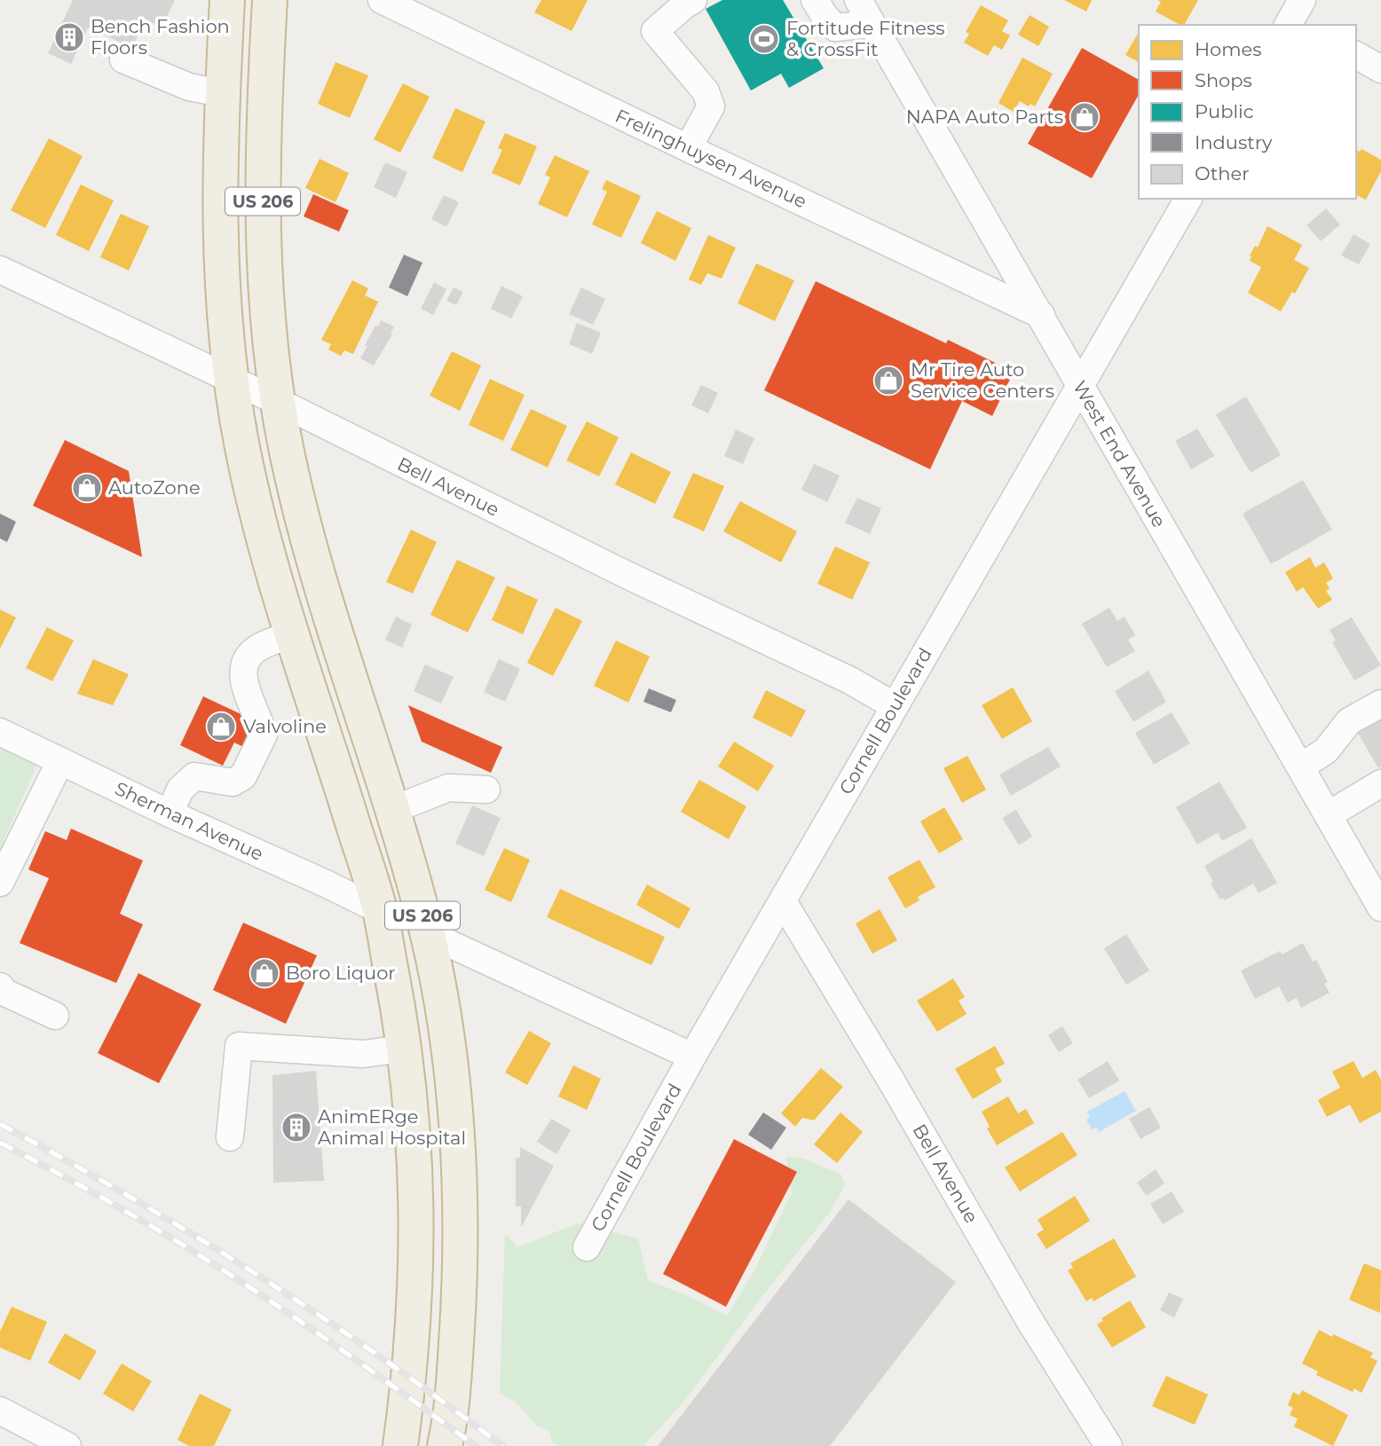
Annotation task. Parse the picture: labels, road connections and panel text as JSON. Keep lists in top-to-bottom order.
{
  "streets": {
    "highway": ["US 206"],
    "street": [
      "Frelinghuysen Avenue",
      "West End Avenue",
      "Bell Avenue",
      "Cornell Boulevard",
      "Sherman Avenue"
    ]
  },
  "crossings": [
    ["Frelinghuysen Avenue", "West End Avenue"],
    ["US 206", "Bell Avenue"],
    ["US 206", "Sherman Avenue"],
    ["West End Avenue", "Cornell Boulevard"],
    ["Bell Avenue", "Cornell Boulevard"]
  ],
  "places": {
    "building": ["Bench Fashion Floors", "AnimERge Animal Hospital"],
    "sports": ["Fortitude Fitness & CrossFit"],
    "shop": [
      "NAPA Auto Parts",
      "Mr Tire Auto Service Centers",
      "AutoZone",
      "Valvoline",
      "Boro Liquor"
    ]
  },
  "legend": [
    "Homes",
    "Shops",
    "Public",
    "Industry",
    "Other"
  ]
}
